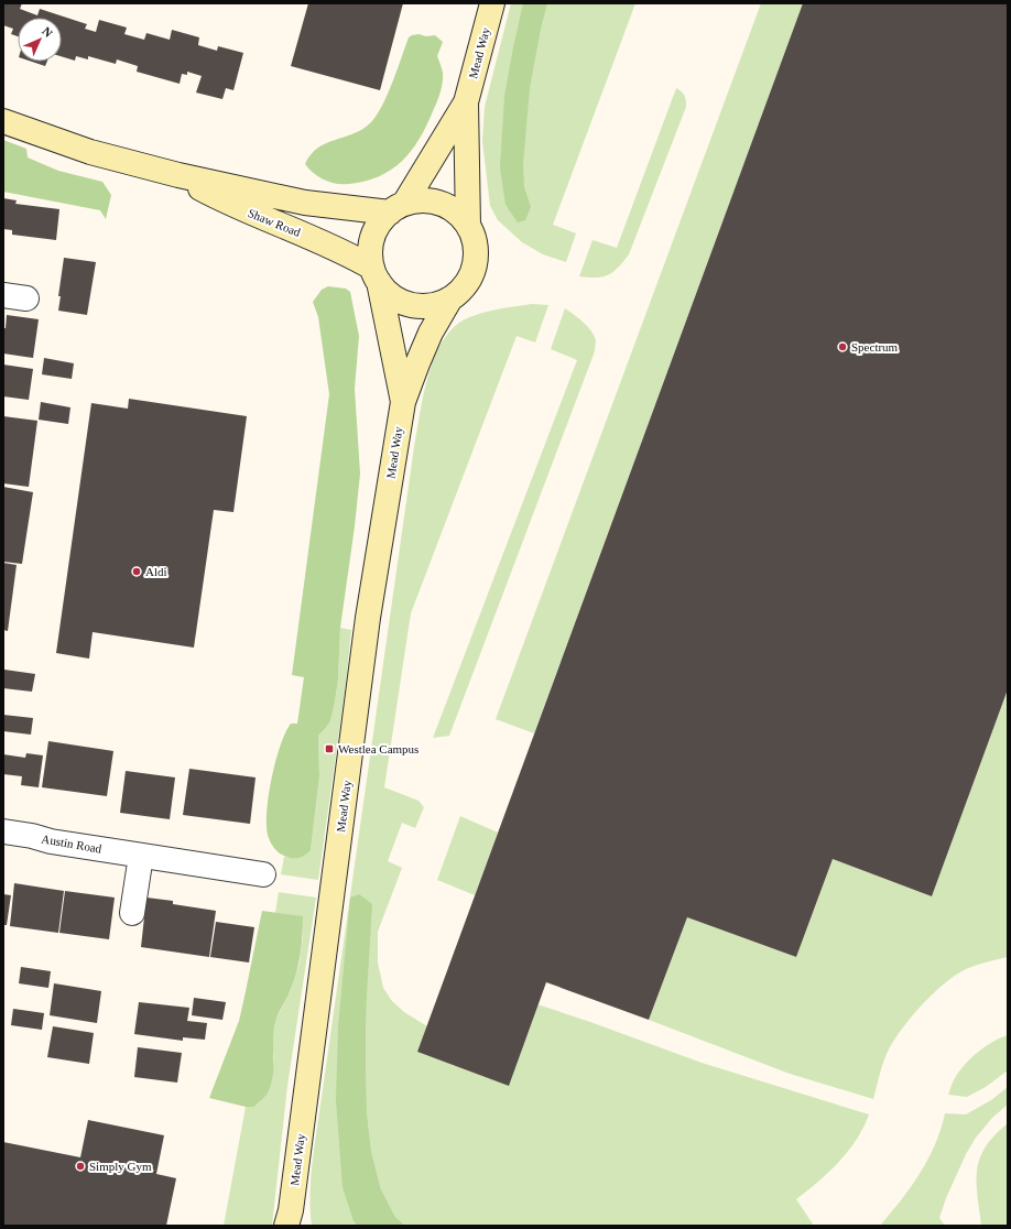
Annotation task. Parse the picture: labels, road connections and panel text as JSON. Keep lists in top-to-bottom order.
{
  "streets": {
    "main road": ["Mead Way", "Shaw Road"],
    "street": ["Austin Road"]
  },
  "crossings": [
    ["Mead Way", "Shaw Road"]
  ],
  "places": {
    "other": ["Spectrum", "Aldi", "Simply Gym"],
    "transit": ["Westlea Campus"]
  },
  "north": "top right"
}
